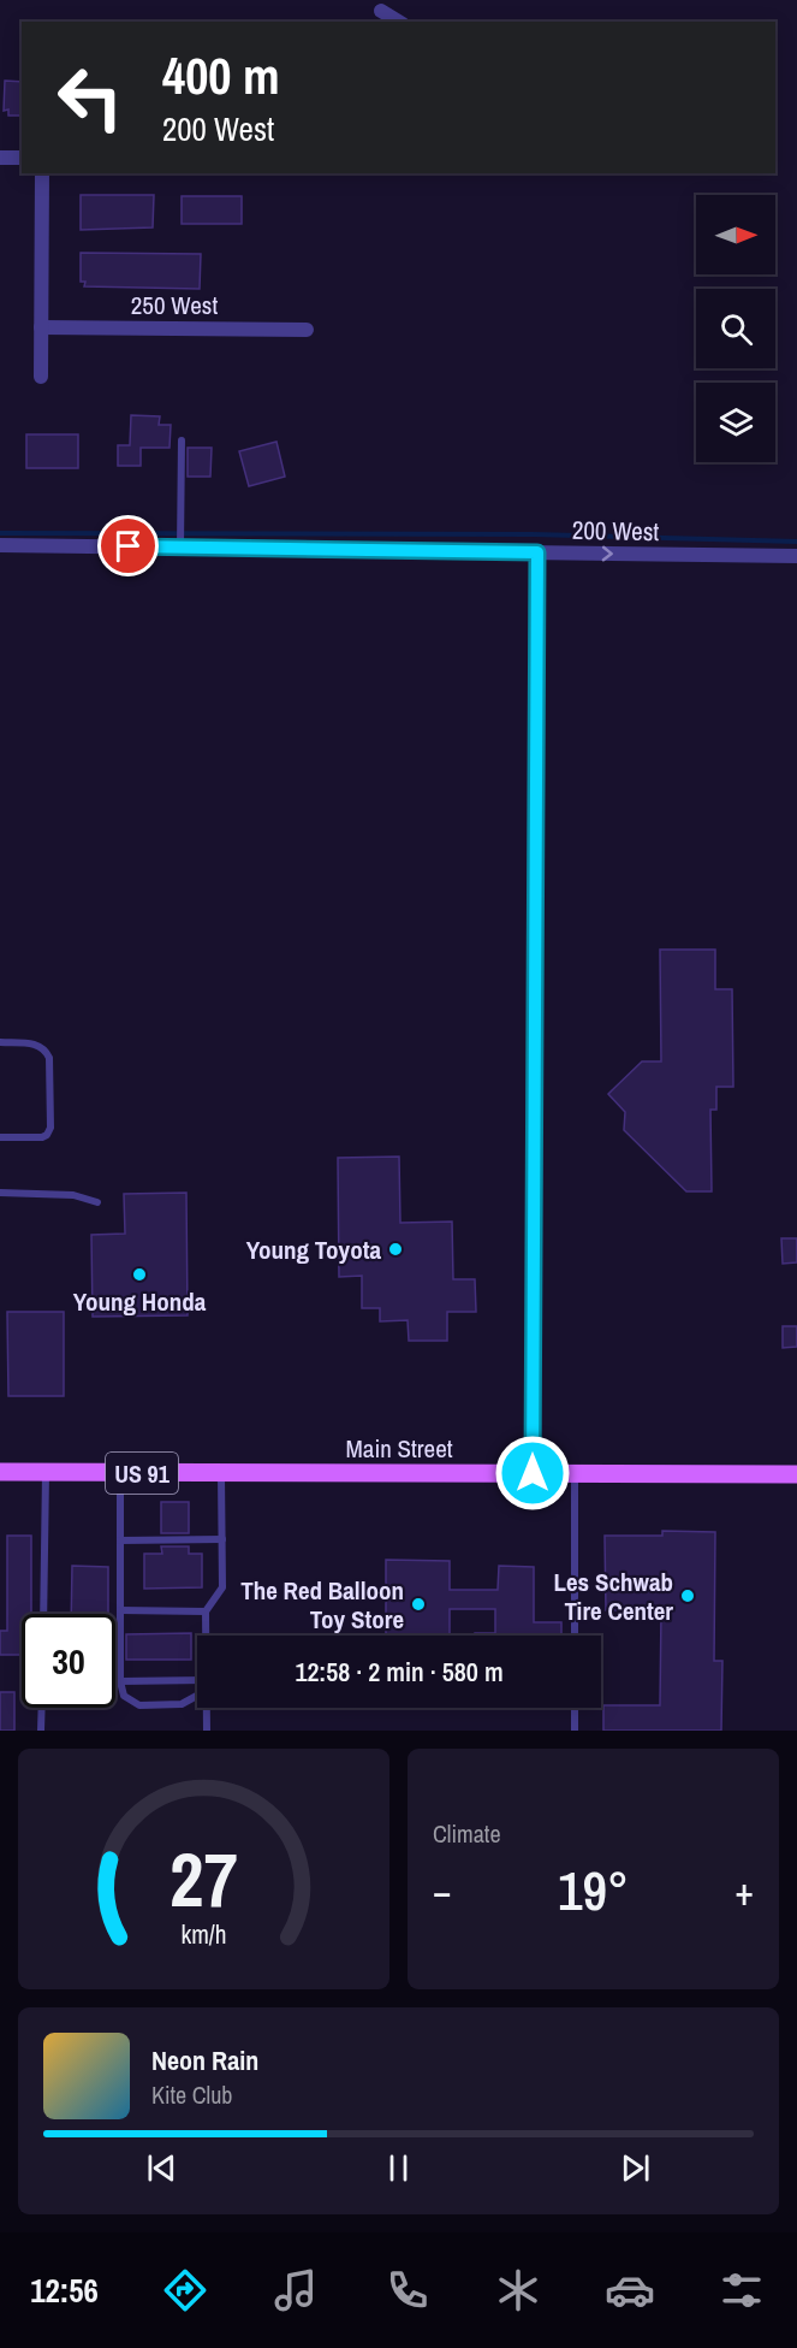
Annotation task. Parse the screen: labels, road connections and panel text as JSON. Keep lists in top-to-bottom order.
{
  "streets": {
    "main road": ["Main Street", "US 91"],
    "street": ["250 West", "200 West"]
  },
  "places": [
    "Young Toyota",
    "Young Honda",
    "Les Schwab Tire Center",
    "The Red Balloon Toy Store"
  ],
  "north": "right",
  "page": {
    "turn": ["400 m", "200 West"],
    "limit": "30",
    "trip": "12:58 · 2 min · 580 m",
    "tile": "Climate",
    "heat": ["−", "19°", "+"],
    "song": ["Neon Rain", "Kite Club"],
    "tabs": "12:56",
    "gauge": ["27", "km/h"]
  }
}
